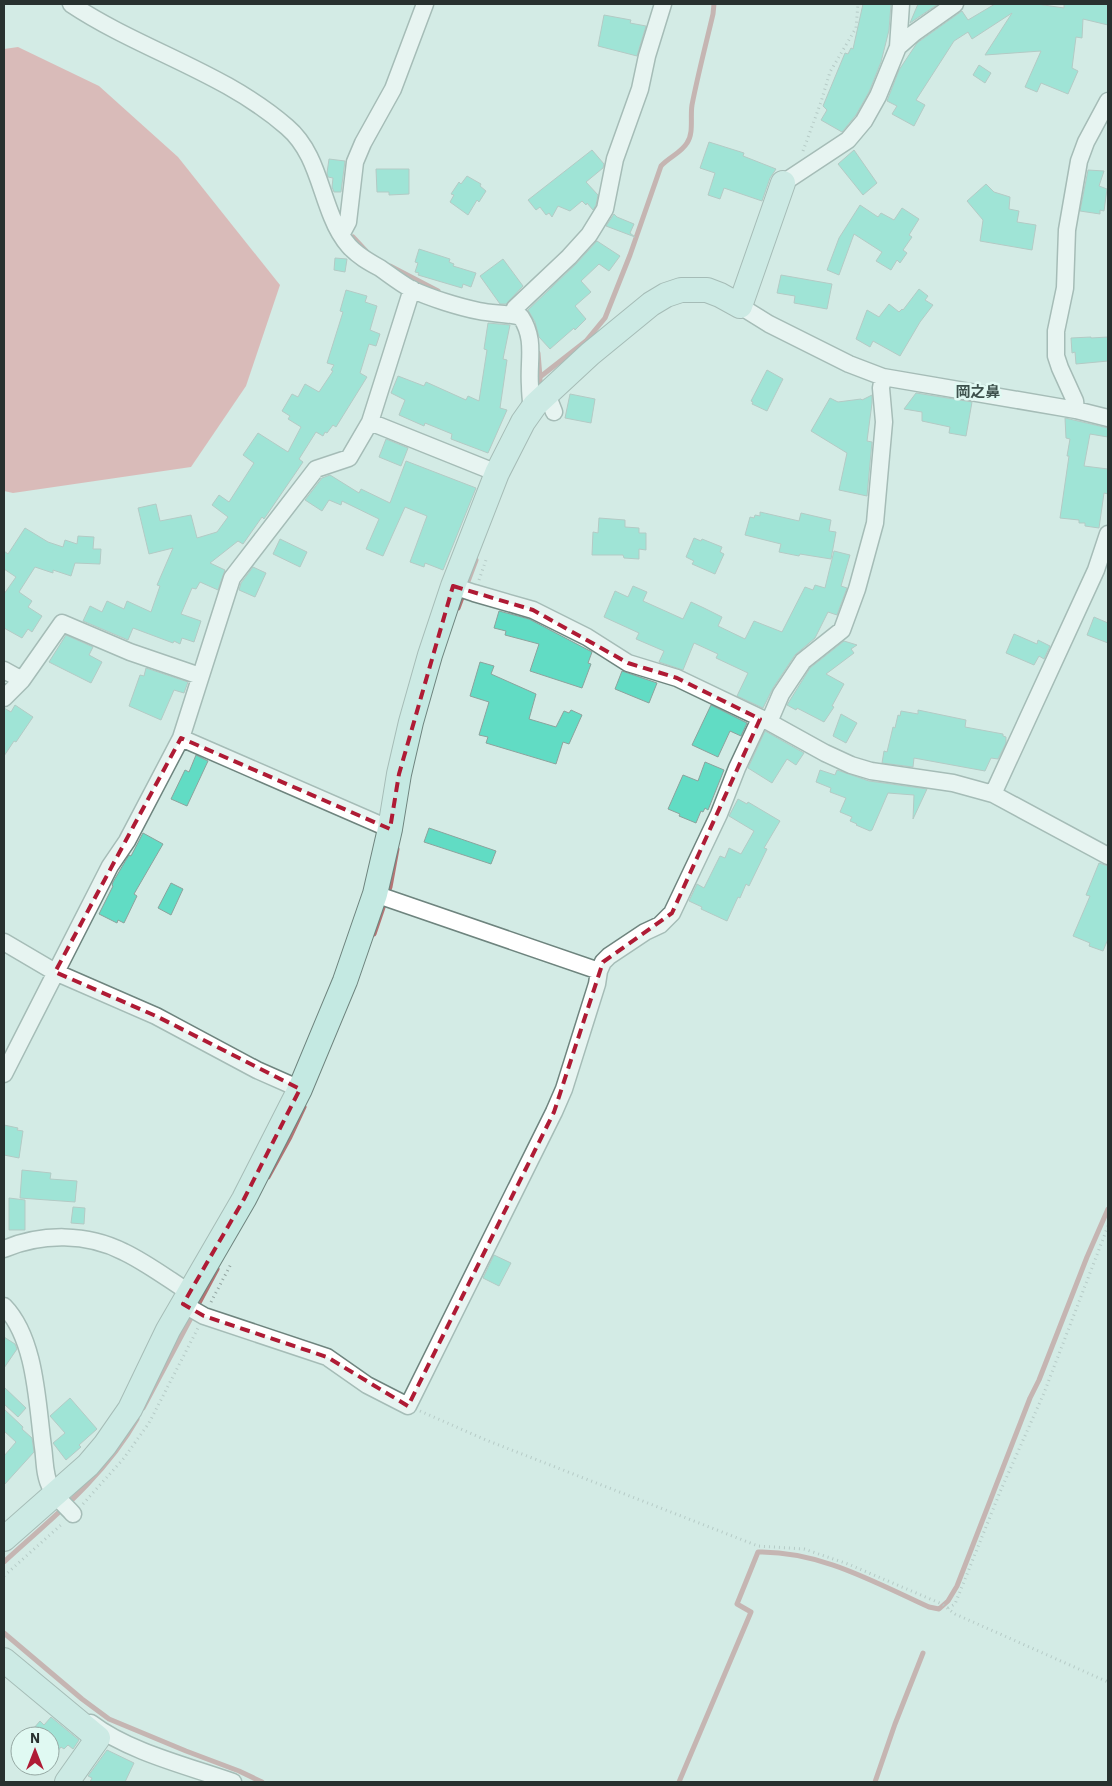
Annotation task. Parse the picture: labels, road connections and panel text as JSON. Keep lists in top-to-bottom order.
{
  "districts": ["岡之鼻"],
  "north": "top"
}
